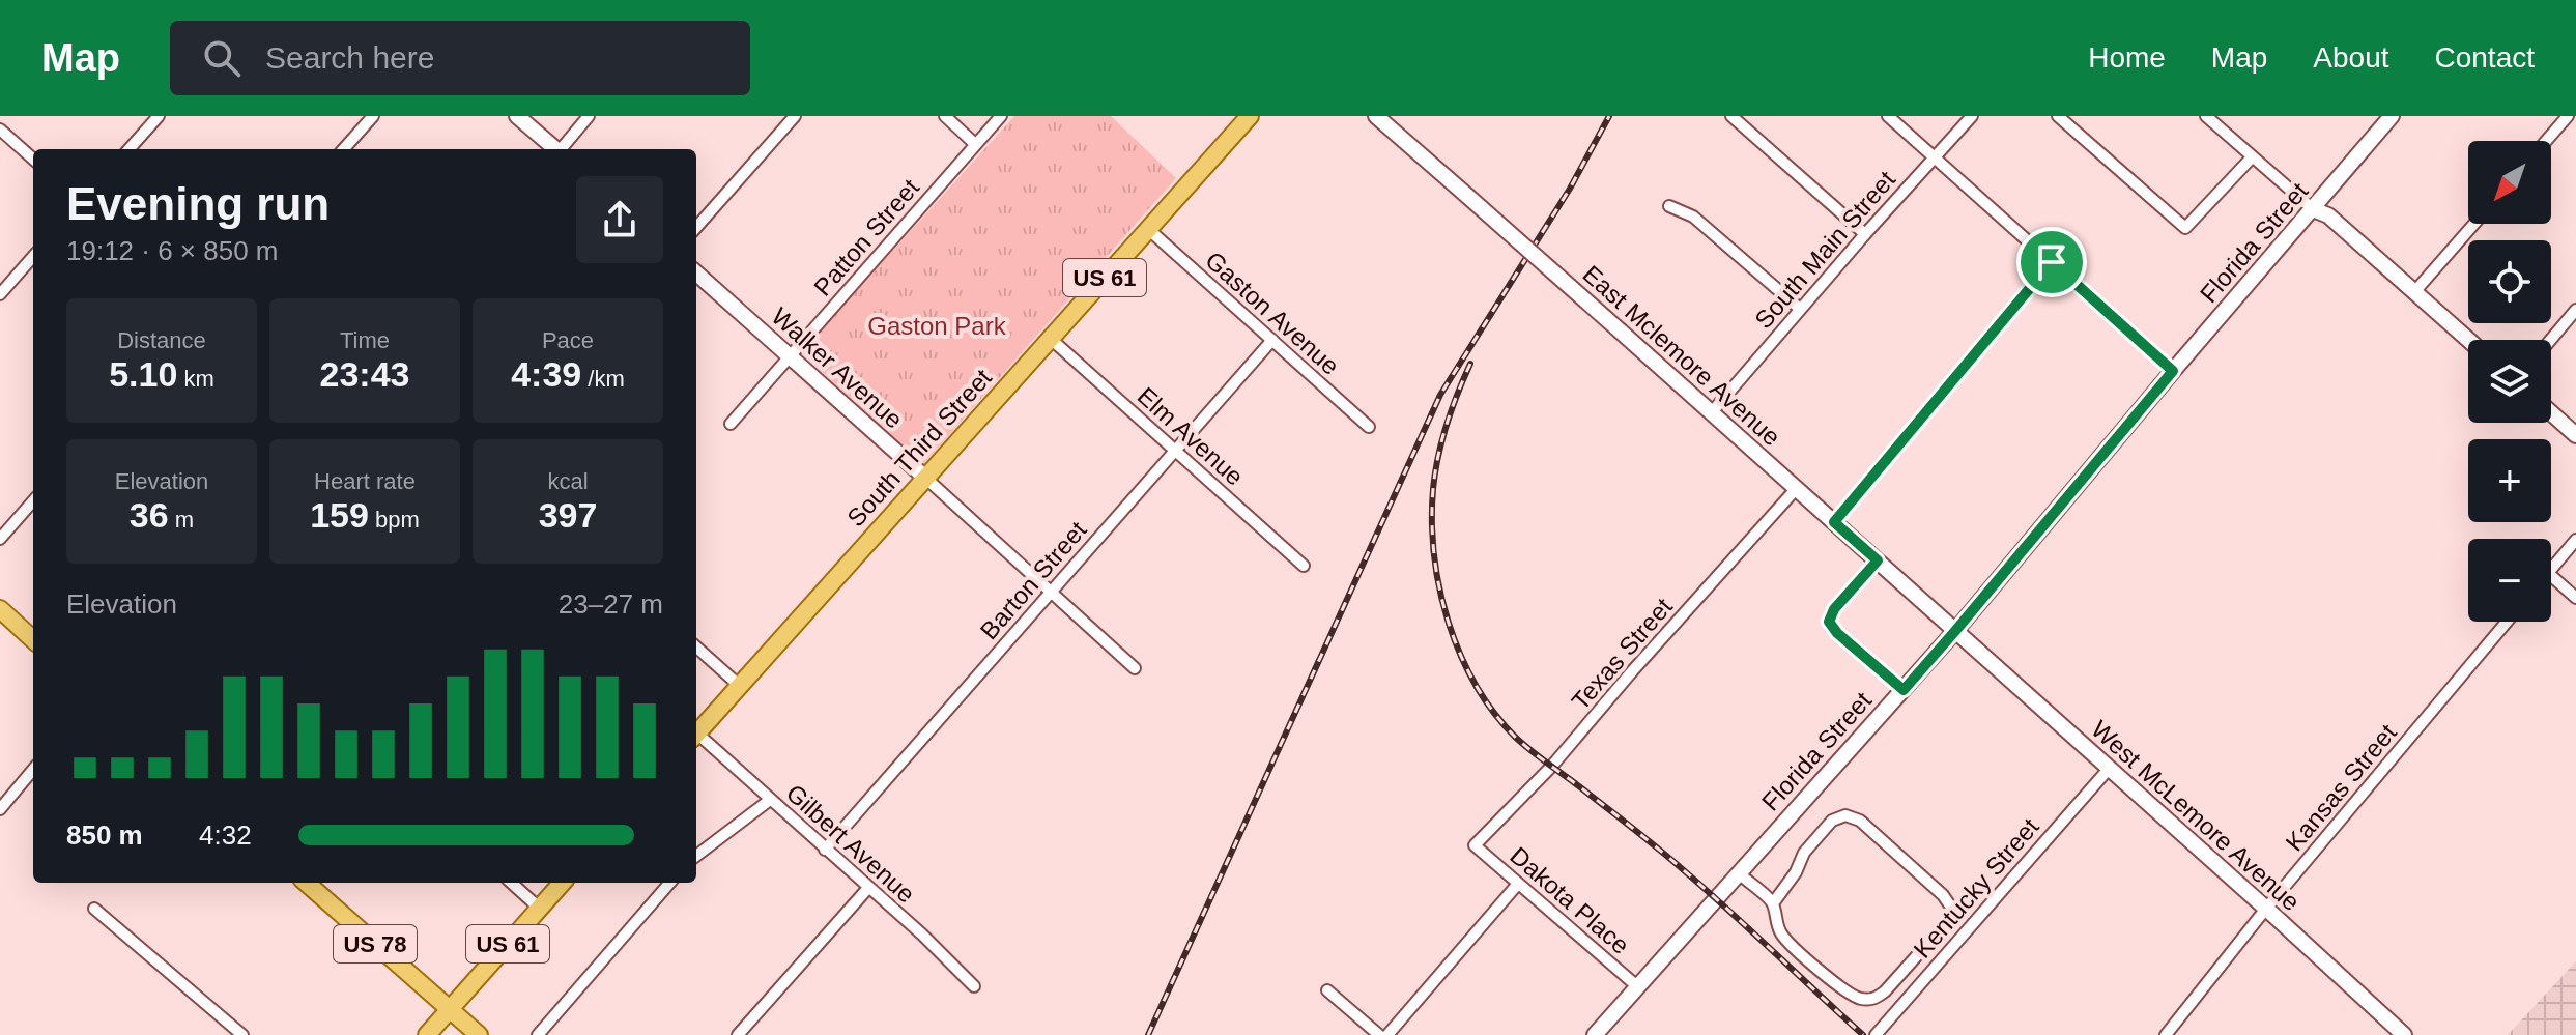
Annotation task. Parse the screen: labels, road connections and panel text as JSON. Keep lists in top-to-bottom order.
{
  "streets": {
    "main road": [
      "Florida Street",
      "US 61",
      "East Mclemore Avenue",
      "Walker Avenue",
      "South Third Street",
      "West McLemore Avenue",
      "US 78"
    ],
    "street": [
      "Patton Street",
      "South Main Street",
      "Gaston Avenue",
      "Elm Avenue",
      "Barton Street",
      "Texas Street",
      "Kansas Street",
      "Gilbert Avenue",
      "Kentucky Street",
      "Dakota Place"
    ]
  },
  "crossings": [
    ["Patton Street", "Walker Avenue"],
    ["Florida Street", "East Mclemore Avenue"],
    ["Florida Street", "West McLemore Avenue"],
    ["Florida Street", "Dakota Place"],
    ["South Main Street", "East Mclemore Avenue"],
    ["US 61", "US 78"],
    ["Gaston Avenue", "South Third Street"],
    ["Gaston Avenue", "Barton Street"],
    ["East Mclemore Avenue", "Texas Street"],
    ["East Mclemore Avenue", "West McLemore Avenue"],
    ["Walker Avenue", "South Third Street"],
    ["Walker Avenue", "Barton Street"],
    ["Elm Avenue", "South Third Street"],
    ["Elm Avenue", "Barton Street"],
    ["Barton Street", "Gilbert Avenue"],
    ["Texas Street", "Dakota Place"],
    ["Kansas Street", "West McLemore Avenue"],
    ["West McLemore Avenue", "Kentucky Street"]
  ],
  "parks": ["Gaston Park"],
  "north": "bottom left",
  "page": {
    "header": "Map",
    "search": "Search here",
    "nav": [
      "Home",
      "Map",
      "About",
      "Contact"
    ],
    "map_buttons": ["+", "−"],
    "heading": ["Evening run", "19:12 · 6 × 850 m"],
    "stats": [
      ["Distance", "5.10 km"],
      ["Time", "23:43"],
      ["Pace", "4:39 /km"],
      ["Elevation", "36 m"],
      ["Heart rate", "159 bpm"],
      ["kcal", "397"]
    ],
    "chart": ["Elevation", "23–27 m"],
    "list": [
      {
        "name": "850 m",
        "note": "4:32"
      }
    ]
  }
}
